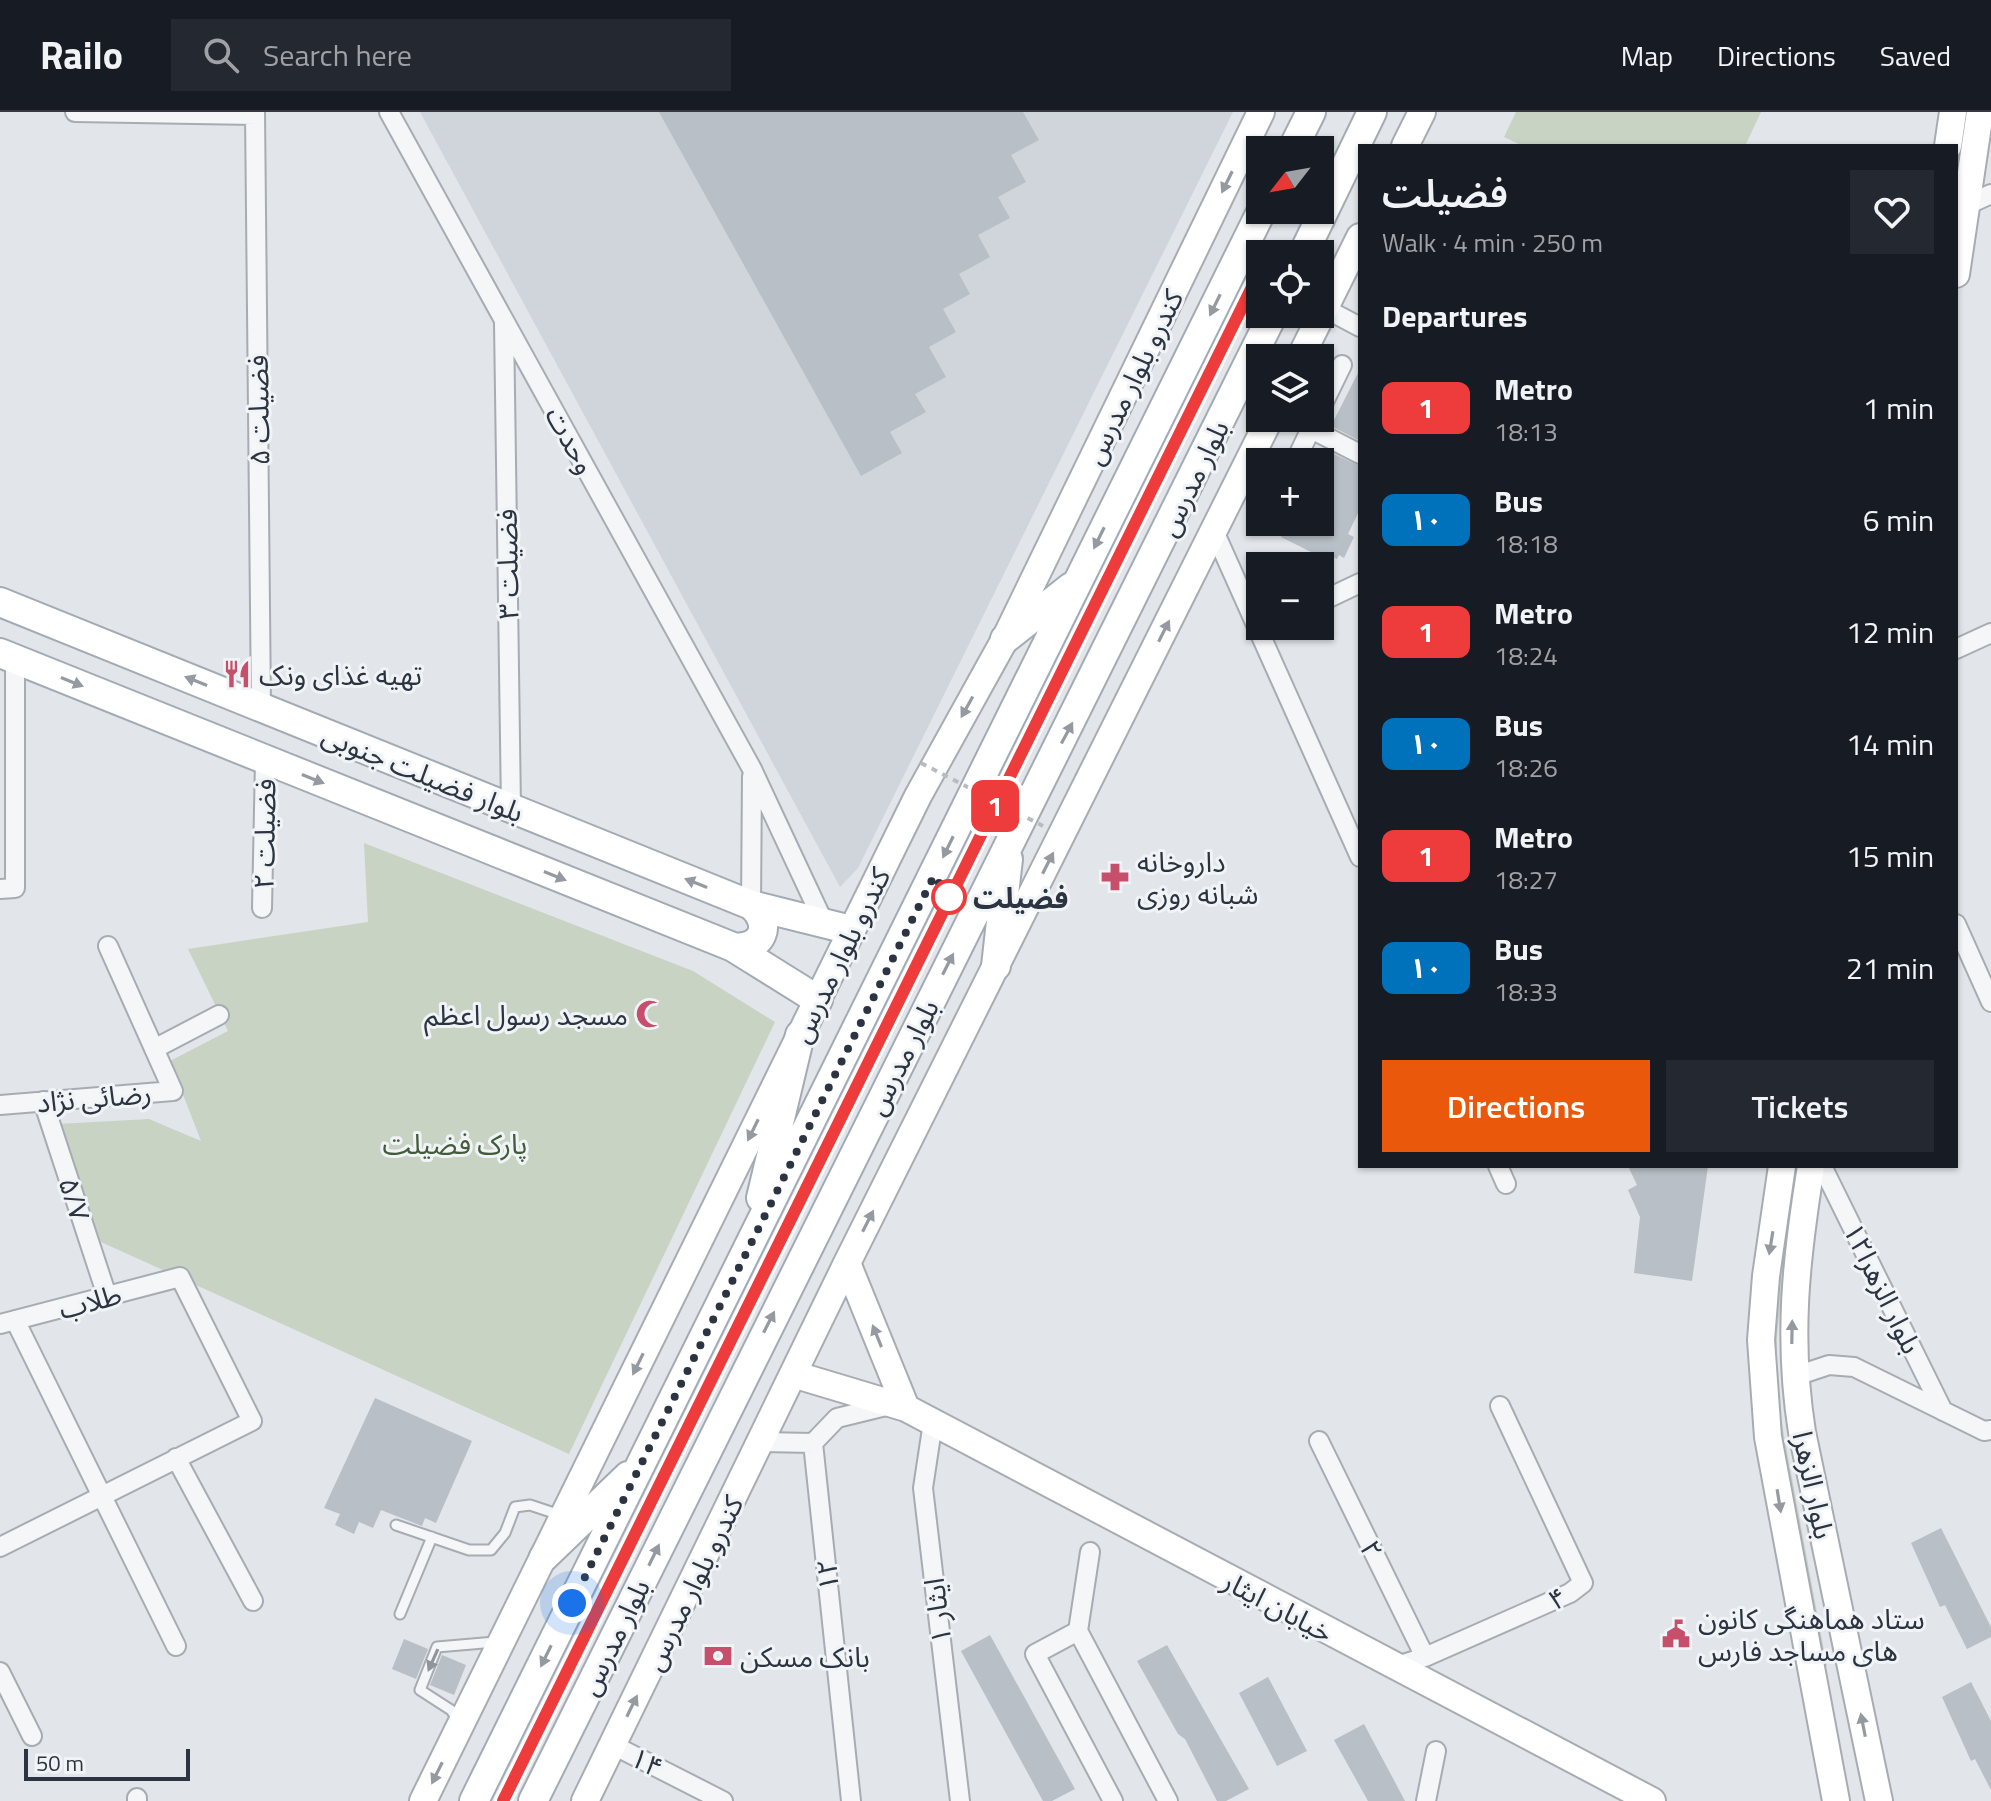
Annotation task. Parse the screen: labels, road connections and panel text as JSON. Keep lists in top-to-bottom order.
{
  "streets": {
    "main road": [
      "کندرو بلوار مدرس",
      "بلوار مدرس",
      "بلوار فضیلت جنوبی",
      "بلوار الزهرا",
      "خیابان ایثار"
    ],
    "street": [
      "فضیلت ۵",
      "وحدت",
      "فضیلت ۳",
      "فضیلت ۲",
      "رضائی نژاد",
      "۵/۷",
      "بلوار الزهرا۱۲",
      "طلاب",
      "۲",
      "۱۲",
      "۴",
      "ایثار ۱",
      "۱۴"
    ]
  },
  "crossings": [
    ["کندرو بلوار مدرس", "وحدت"],
    ["کندرو بلوار مدرس", "بلوار فضیلت جنوبی"],
    ["کندرو بلوار مدرس", "خیابان ایثار"],
    ["کندرو بلوار مدرس", "۱۴"],
    ["فضیلت ۵", "بلوار فضیلت جنوبی"],
    ["وحدت", "فضیلت ۳"],
    ["وحدت", "بلوار فضیلت جنوبی"],
    ["فضیلت ۳", "بلوار فضیلت جنوبی"],
    ["بلوار فضیلت جنوبی", "فضیلت ۲"],
    ["رضائی نژاد", "۵/۷"],
    ["۵/۷", "طلاب"],
    ["۲", "۴"],
    ["۴", "خیابان ایثار"],
    ["خیابان ایثار", "ایثار ۱"]
  ],
  "parks": ["پارک فضیلت"],
  "places": {
    "restaurant": ["تهیه غذای ونک"],
    "pharmacy": ["داروخانه شبانه روزی"],
    "other": ["فضیلت"],
    "mosque": ["مسجد رسول اعظم"],
    "public building": ["ستاد هماهنگی کانون های مساجد فارس"],
    "bank": ["بانک مسکن"]
  },
  "lines": ["metro line 1"],
  "scale_bar": "50 m",
  "north": "bottom left",
  "page": {
    "header": "Railo",
    "search": "Search here",
    "nav": ["Map", "Directions", "Saved"],
    "on_map": "1",
    "map_buttons": ["+", "−"],
    "heading": [
      ["فضیلت", "Walk · 4 min · 250 m"],
      "Departures"
    ],
    "list": [
      {
        "mark": "1",
        "name": "Metro",
        "note": "18:13",
        "value": "1 min"
      },
      {
        "mark": "۱۰",
        "name": "Bus",
        "note": "18:18",
        "value": "6 min"
      },
      {
        "mark": "1",
        "name": "Metro",
        "note": "18:24",
        "value": "12 min"
      },
      {
        "mark": "۱۰",
        "name": "Bus",
        "note": "18:26",
        "value": "14 min"
      },
      {
        "mark": "1",
        "name": "Metro",
        "note": "18:27",
        "value": "15 min"
      },
      {
        "mark": "۱۰",
        "name": "Bus",
        "note": "18:33",
        "value": "21 min"
      }
    ],
    "buttons": ["Directions", "Tickets"],
    "scale": "50 m"
  }
}
